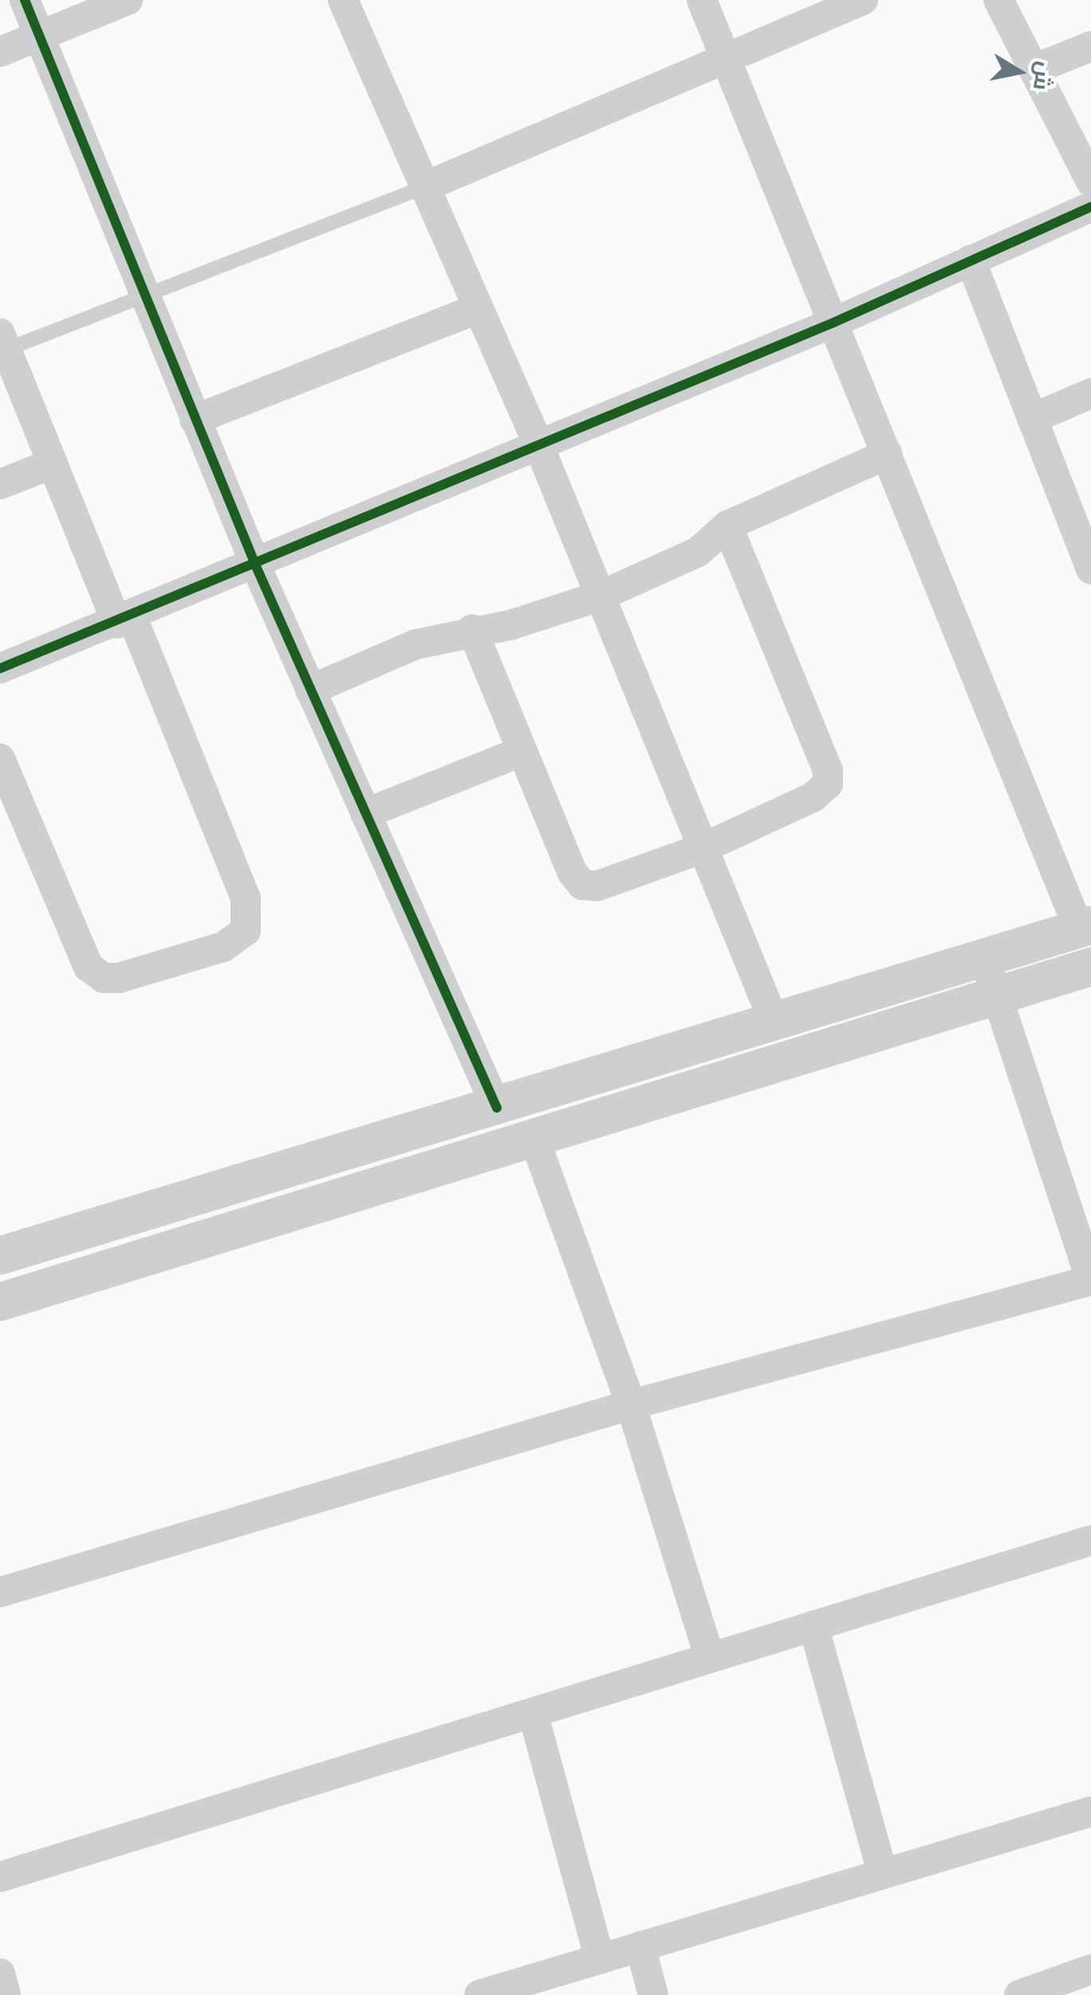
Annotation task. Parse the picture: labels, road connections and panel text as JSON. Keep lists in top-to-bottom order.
{
  "north": "right"
}
